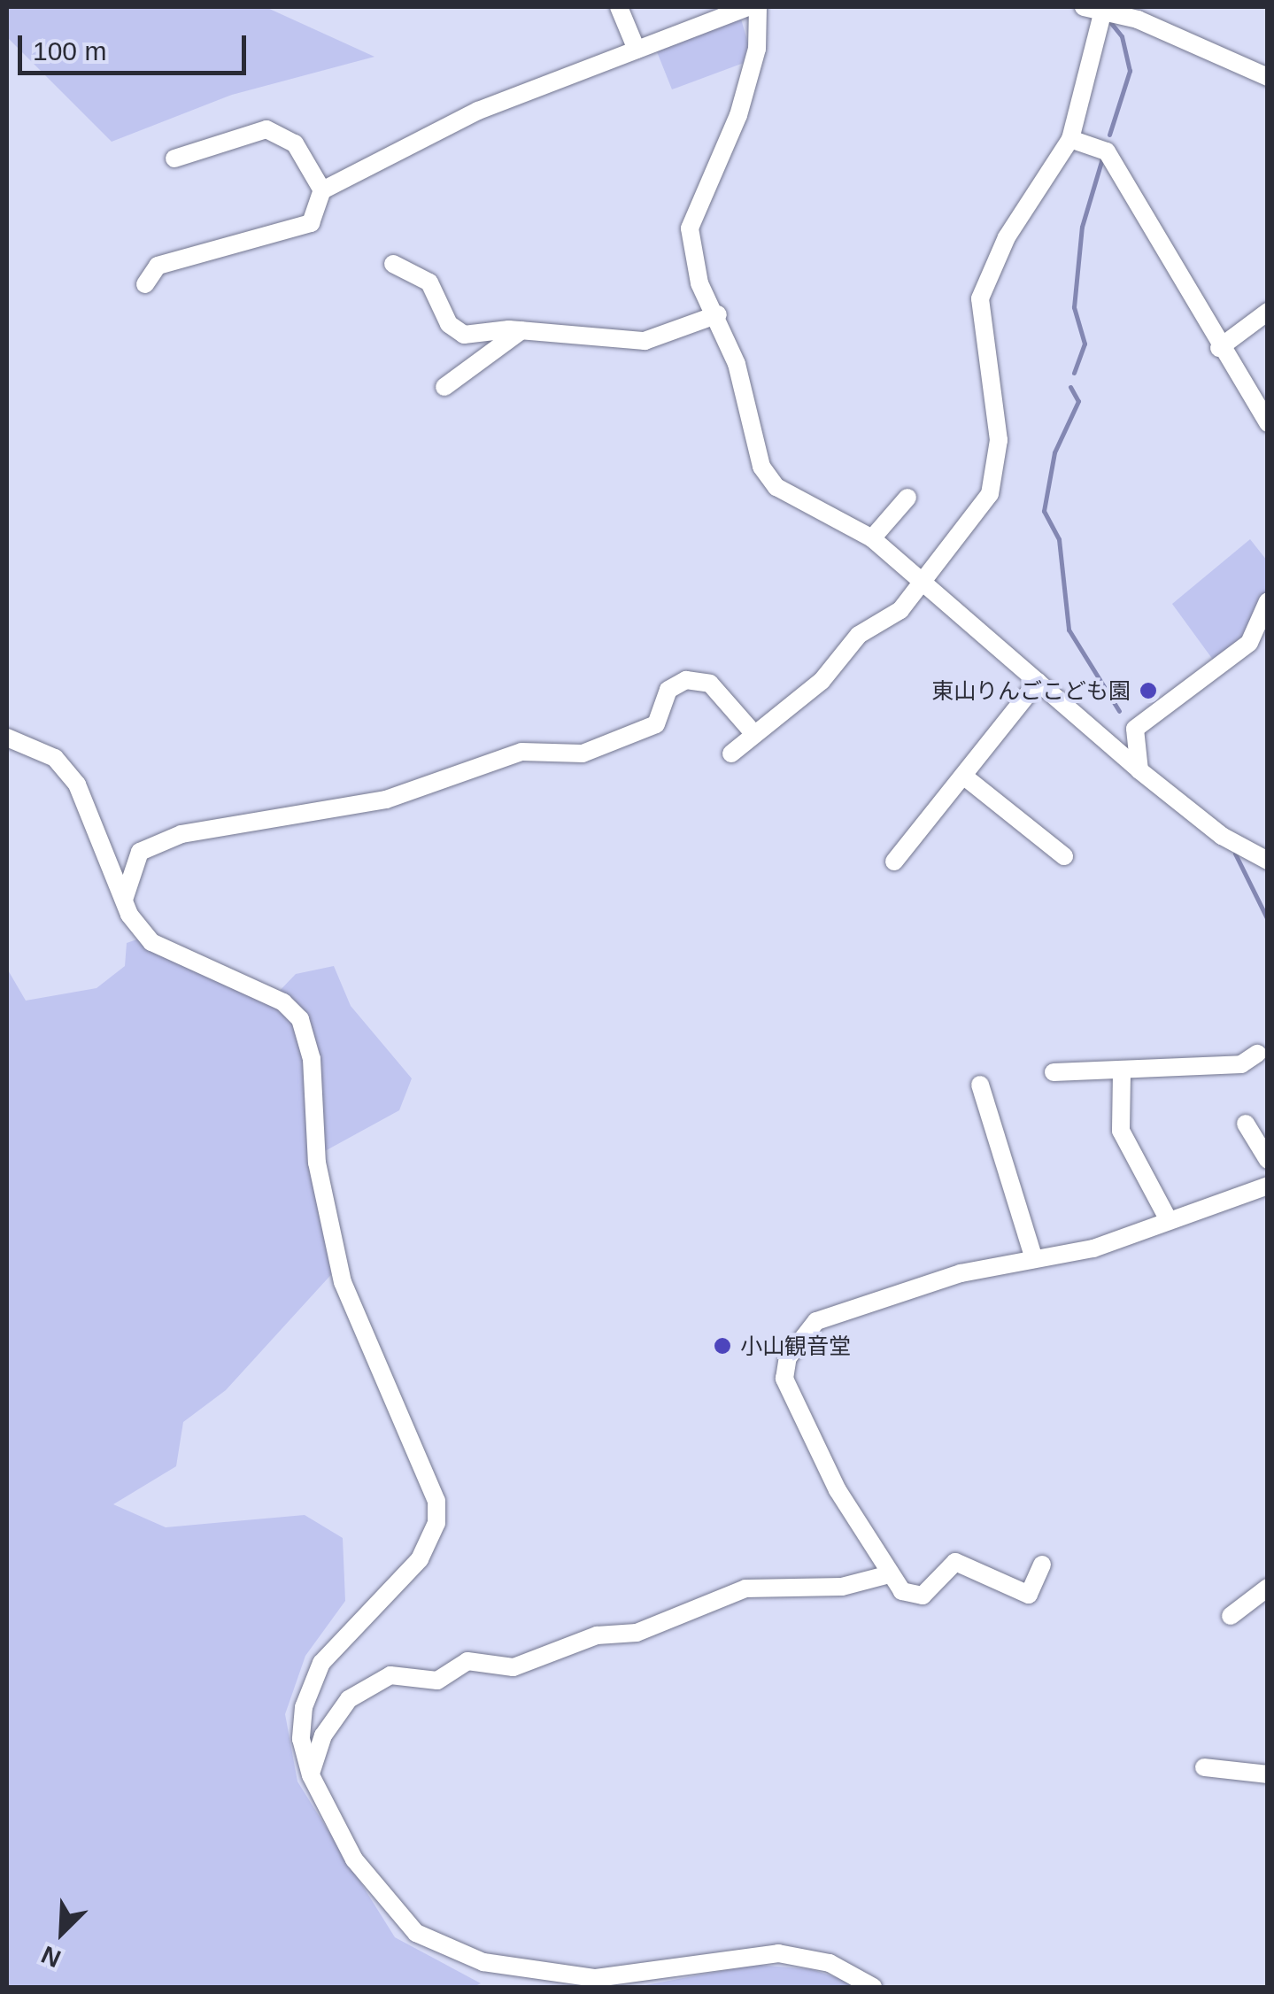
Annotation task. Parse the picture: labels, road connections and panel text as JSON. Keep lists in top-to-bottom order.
{
  "places": ["東山りんごこども園", "小山観音堂"],
  "scale_bar": "100 m",
  "north": "bottom left"
}
